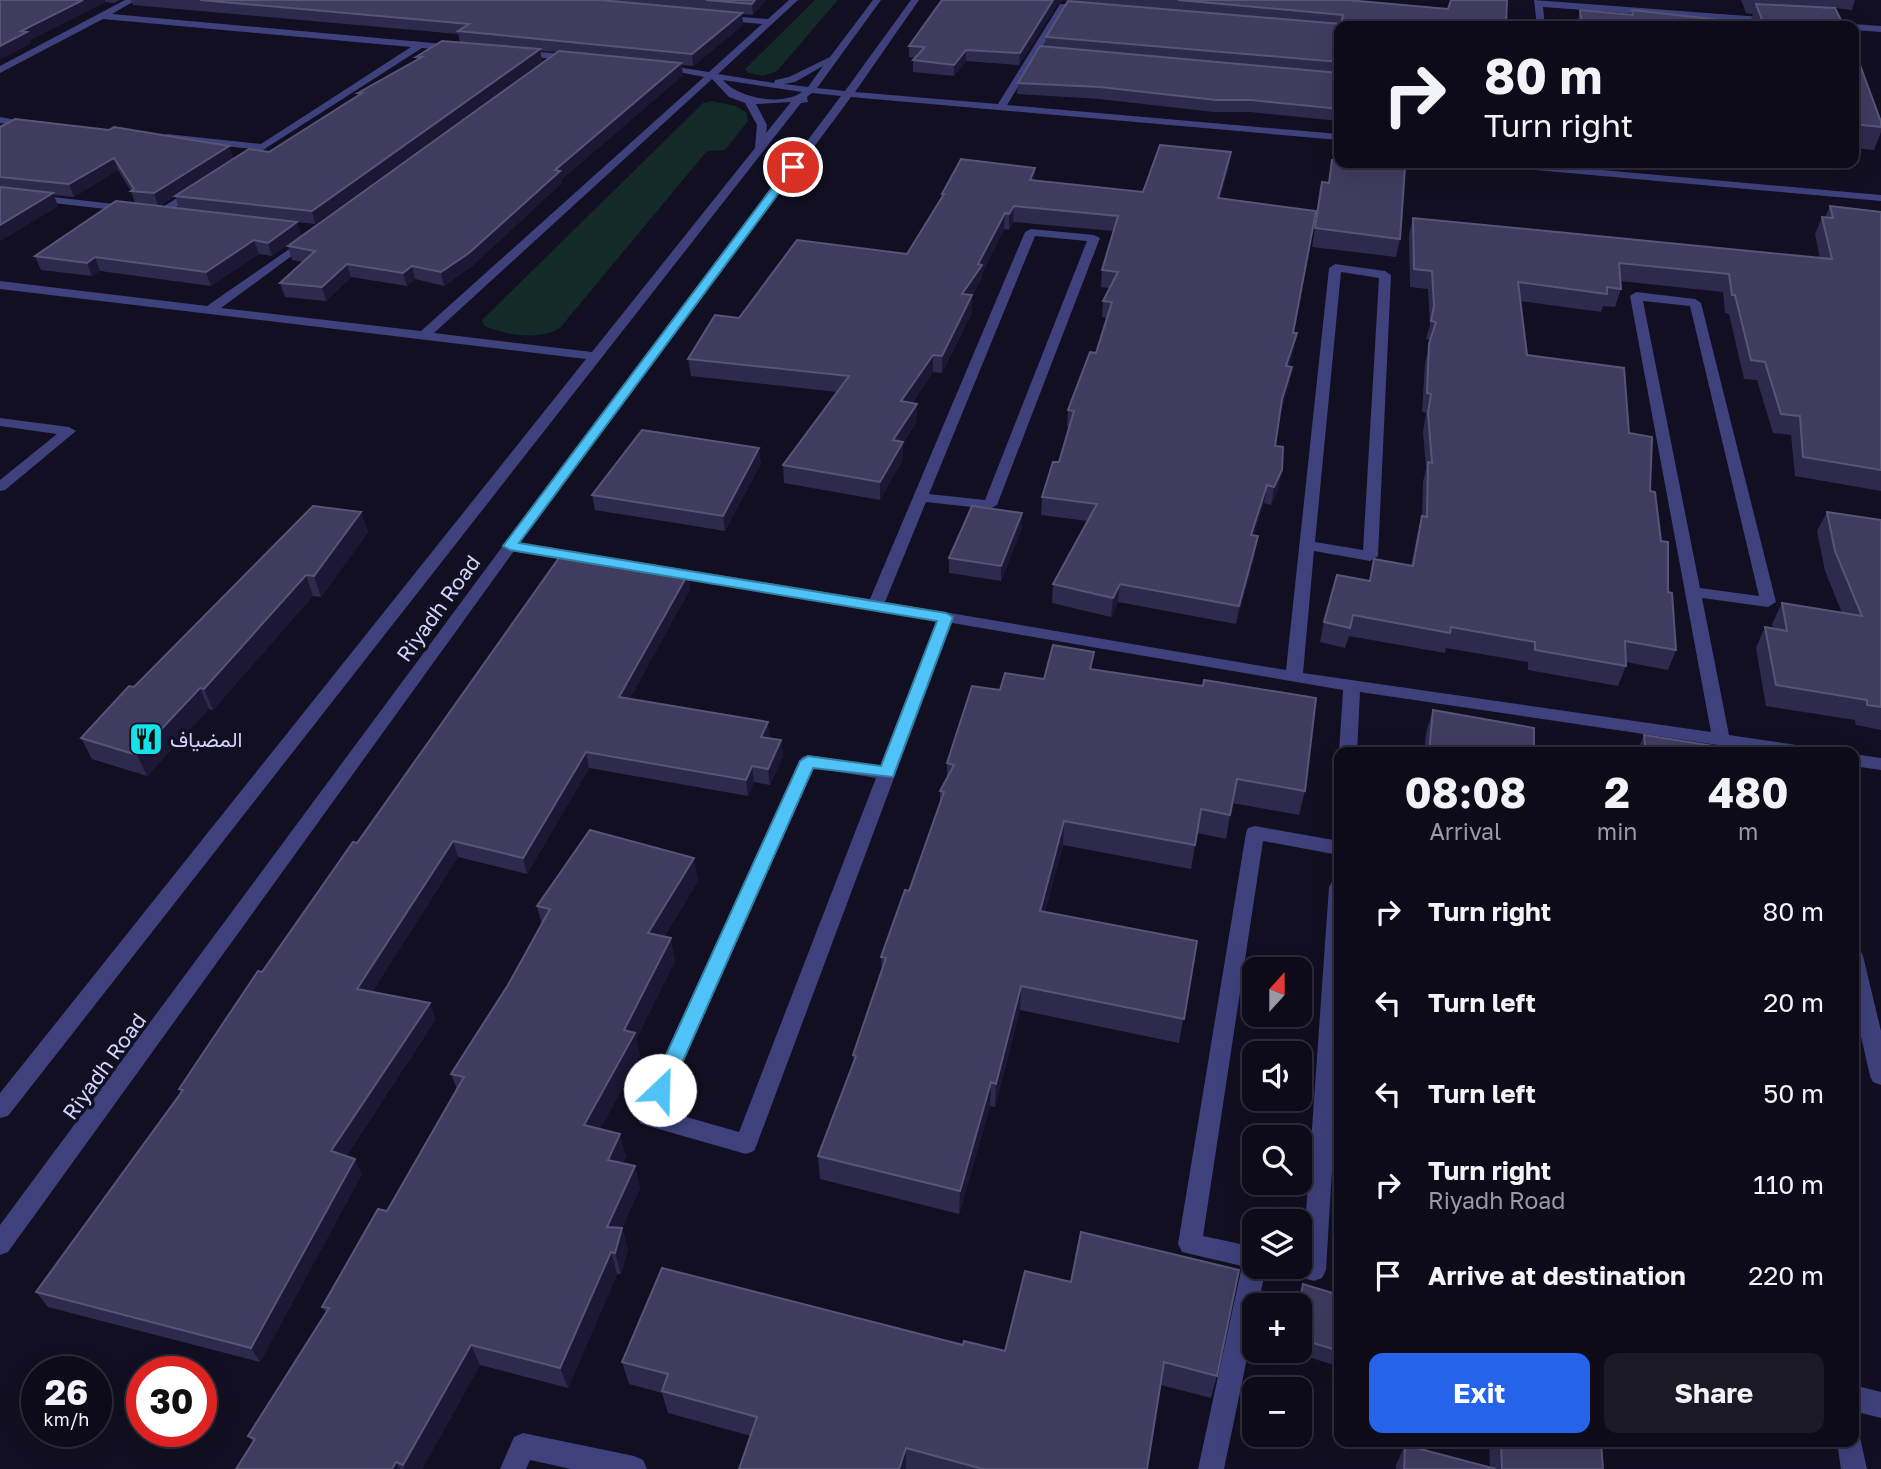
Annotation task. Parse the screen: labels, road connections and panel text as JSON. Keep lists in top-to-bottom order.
{
  "streets": {
    "street": ["Riyadh Road"]
  },
  "places": {
    "restaurant": ["المضياف"]
  },
  "north": "top",
  "page": {
    "turn": ["80 m", "Turn right"],
    "eta": [
      "08:08",
      "Arrival",
      "2",
      "min",
      "480",
      "m"
    ],
    "list": [
      {
        "name": "Turn right",
        "value": "80 m"
      },
      {
        "name": "Turn left",
        "value": "20 m"
      },
      {
        "name": "Turn left",
        "value": "50 m"
      },
      {
        "name": "Turn right",
        "note": "Riyadh Road",
        "value": "110 m"
      },
      {
        "name": "Arrive at destination",
        "value": "220 m"
      }
    ],
    "map_buttons": ["+", "−"],
    "buttons": ["Exit", "Share"],
    "speed": "26 km/h",
    "limit": "30"
  }
}
